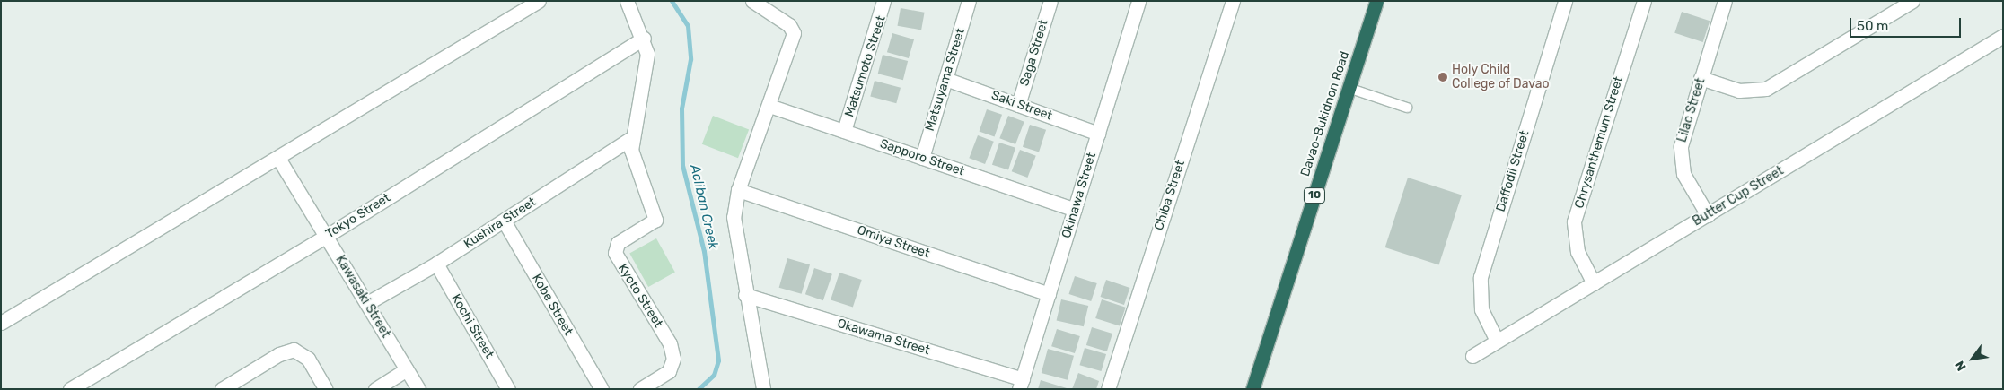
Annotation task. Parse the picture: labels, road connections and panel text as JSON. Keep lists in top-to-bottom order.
{
  "streets": {
    "highway": ["Davao-Bukidnon Road", "10"],
    "street": [
      "Saga Street",
      "Matsumoto Street",
      "Matsuyama Street",
      "Saki Street",
      "Lilac Street",
      "Chrysanthemum Street",
      "Sapporo Street",
      "Daffodil Street",
      "Okinawa Street",
      "Chiba Street",
      "Butter Cup Street",
      "Tokyo Street",
      "Kushira Street",
      "Omiya Street",
      "Kyoto Street",
      "Kawasaki Street",
      "Kobe Street",
      "Kochi Street",
      "Okawama Street"
    ]
  },
  "crossings": [
    ["Saga Street", "Saki Street"],
    ["Matsumoto Street", "Sapporo Street"],
    ["Matsuyama Street", "Saki Street"],
    ["Matsuyama Street", "Sapporo Street"],
    ["Saki Street", "Okinawa Street"],
    ["Lilac Street", "Butter Cup Street"],
    ["Chrysanthemum Street", "Butter Cup Street"],
    ["Sapporo Street", "Okinawa Street"],
    ["Daffodil Street", "Butter Cup Street"],
    ["Okinawa Street", "Omiya Street"],
    ["Okinawa Street", "Okawama Street"],
    ["Tokyo Street", "Kawasaki Street"],
    ["Kushira Street", "Kyoto Street"],
    ["Kushira Street", "Kawasaki Street"],
    ["Kushira Street", "Kobe Street"],
    ["Kushira Street", "Kochi Street"]
  ],
  "water": ["Acliban Creek"],
  "places": ["Holy Child College of Davao"],
  "scale_bar": "50 m",
  "north": "bottom left"
}
